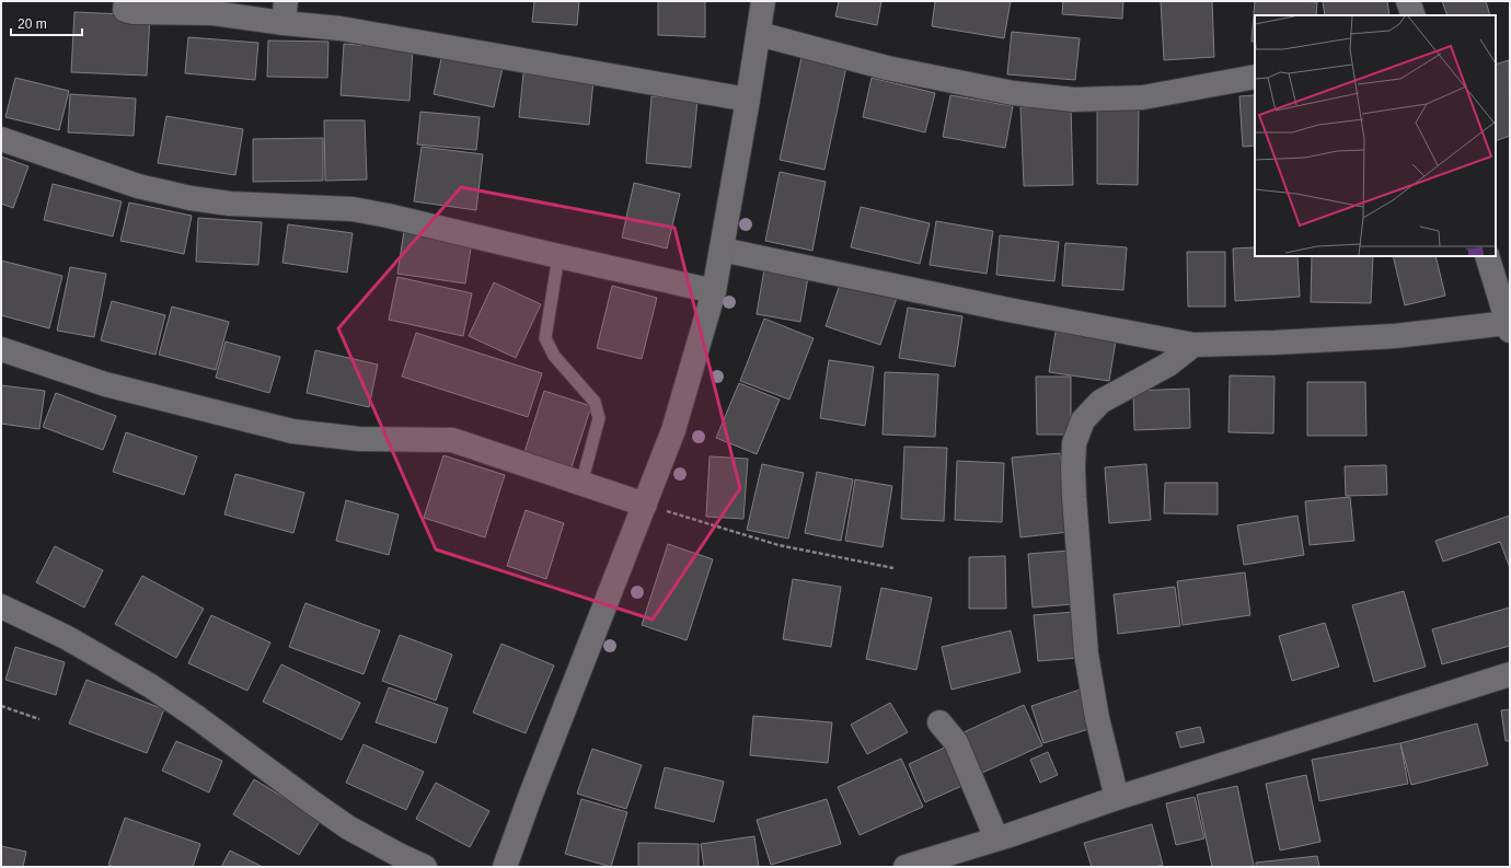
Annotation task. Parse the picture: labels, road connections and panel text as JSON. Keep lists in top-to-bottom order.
{
  "scale_bar": "20 m"
}
